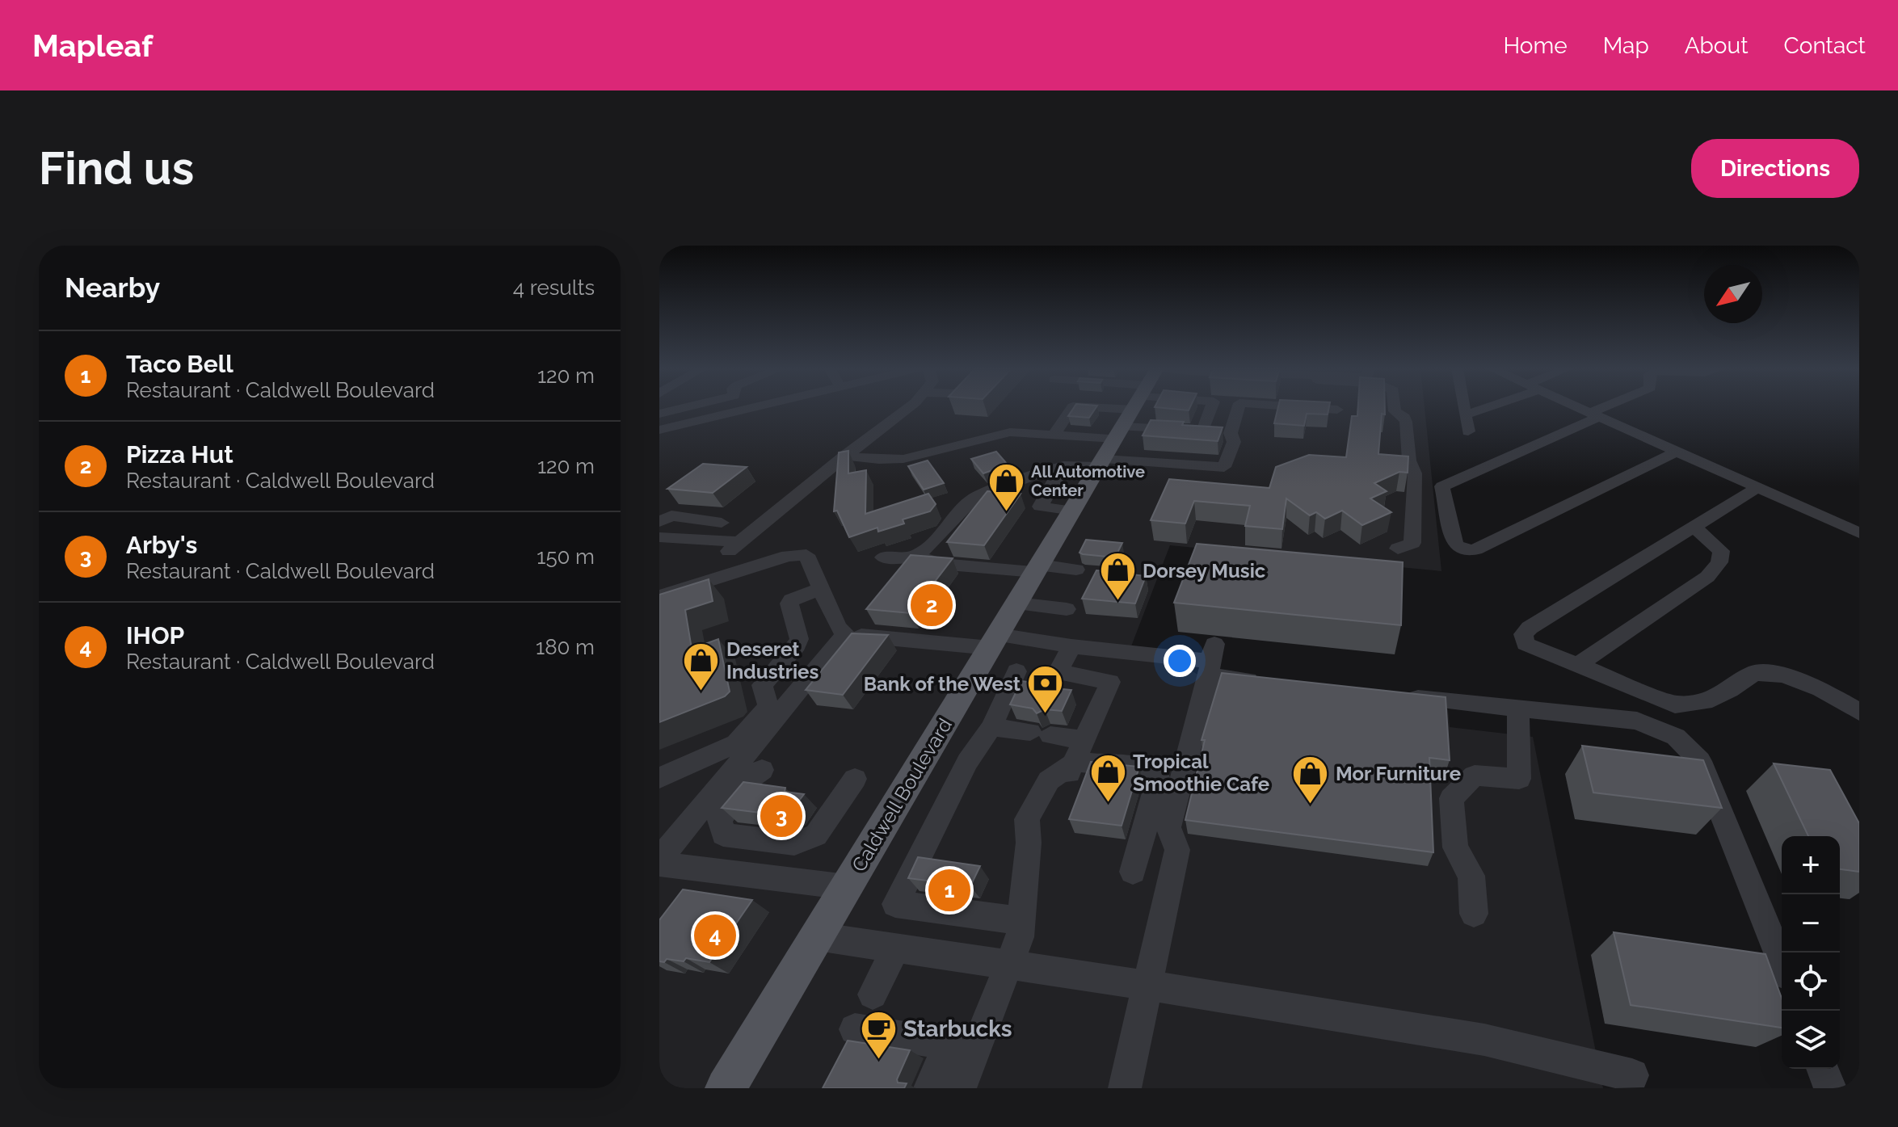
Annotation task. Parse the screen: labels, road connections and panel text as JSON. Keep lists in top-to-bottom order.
{
  "streets": {
    "main road": ["Caldwell Boulevard"]
  },
  "places": {
    "shop": [
      "All Automotive Center",
      "Dorsey Music",
      "Deseret Industries",
      "Tropical Smoothie Cafe",
      "Mor Furniture"
    ],
    "bank": ["Bank of the West"],
    "cafe": ["Starbucks"]
  },
  "north": "bottom left",
  "page": {
    "header": "Mapleaf",
    "nav": [
      "Home",
      "Map",
      "About",
      "Contact"
    ],
    "buttons": "Directions",
    "title": "Find us",
    "heading": ["Nearby", "4 results"],
    "list": [
      {
        "mark": "1",
        "name": "Taco Bell",
        "note": "Restaurant · Caldwell Boulevard",
        "value": "120 m"
      },
      {
        "mark": "2",
        "name": "Pizza Hut",
        "note": "Restaurant · Caldwell Boulevard",
        "value": "120 m"
      },
      {
        "mark": "3",
        "name": "Arby's",
        "note": "Restaurant · Caldwell Boulevard",
        "value": "150 m"
      },
      {
        "mark": "4",
        "name": "IHOP",
        "note": "Restaurant · Caldwell Boulevard",
        "value": "180 m"
      }
    ],
    "pins": [
      "2",
      "3",
      "1",
      "4"
    ],
    "map_buttons": ["+", "−"]
  }
}
